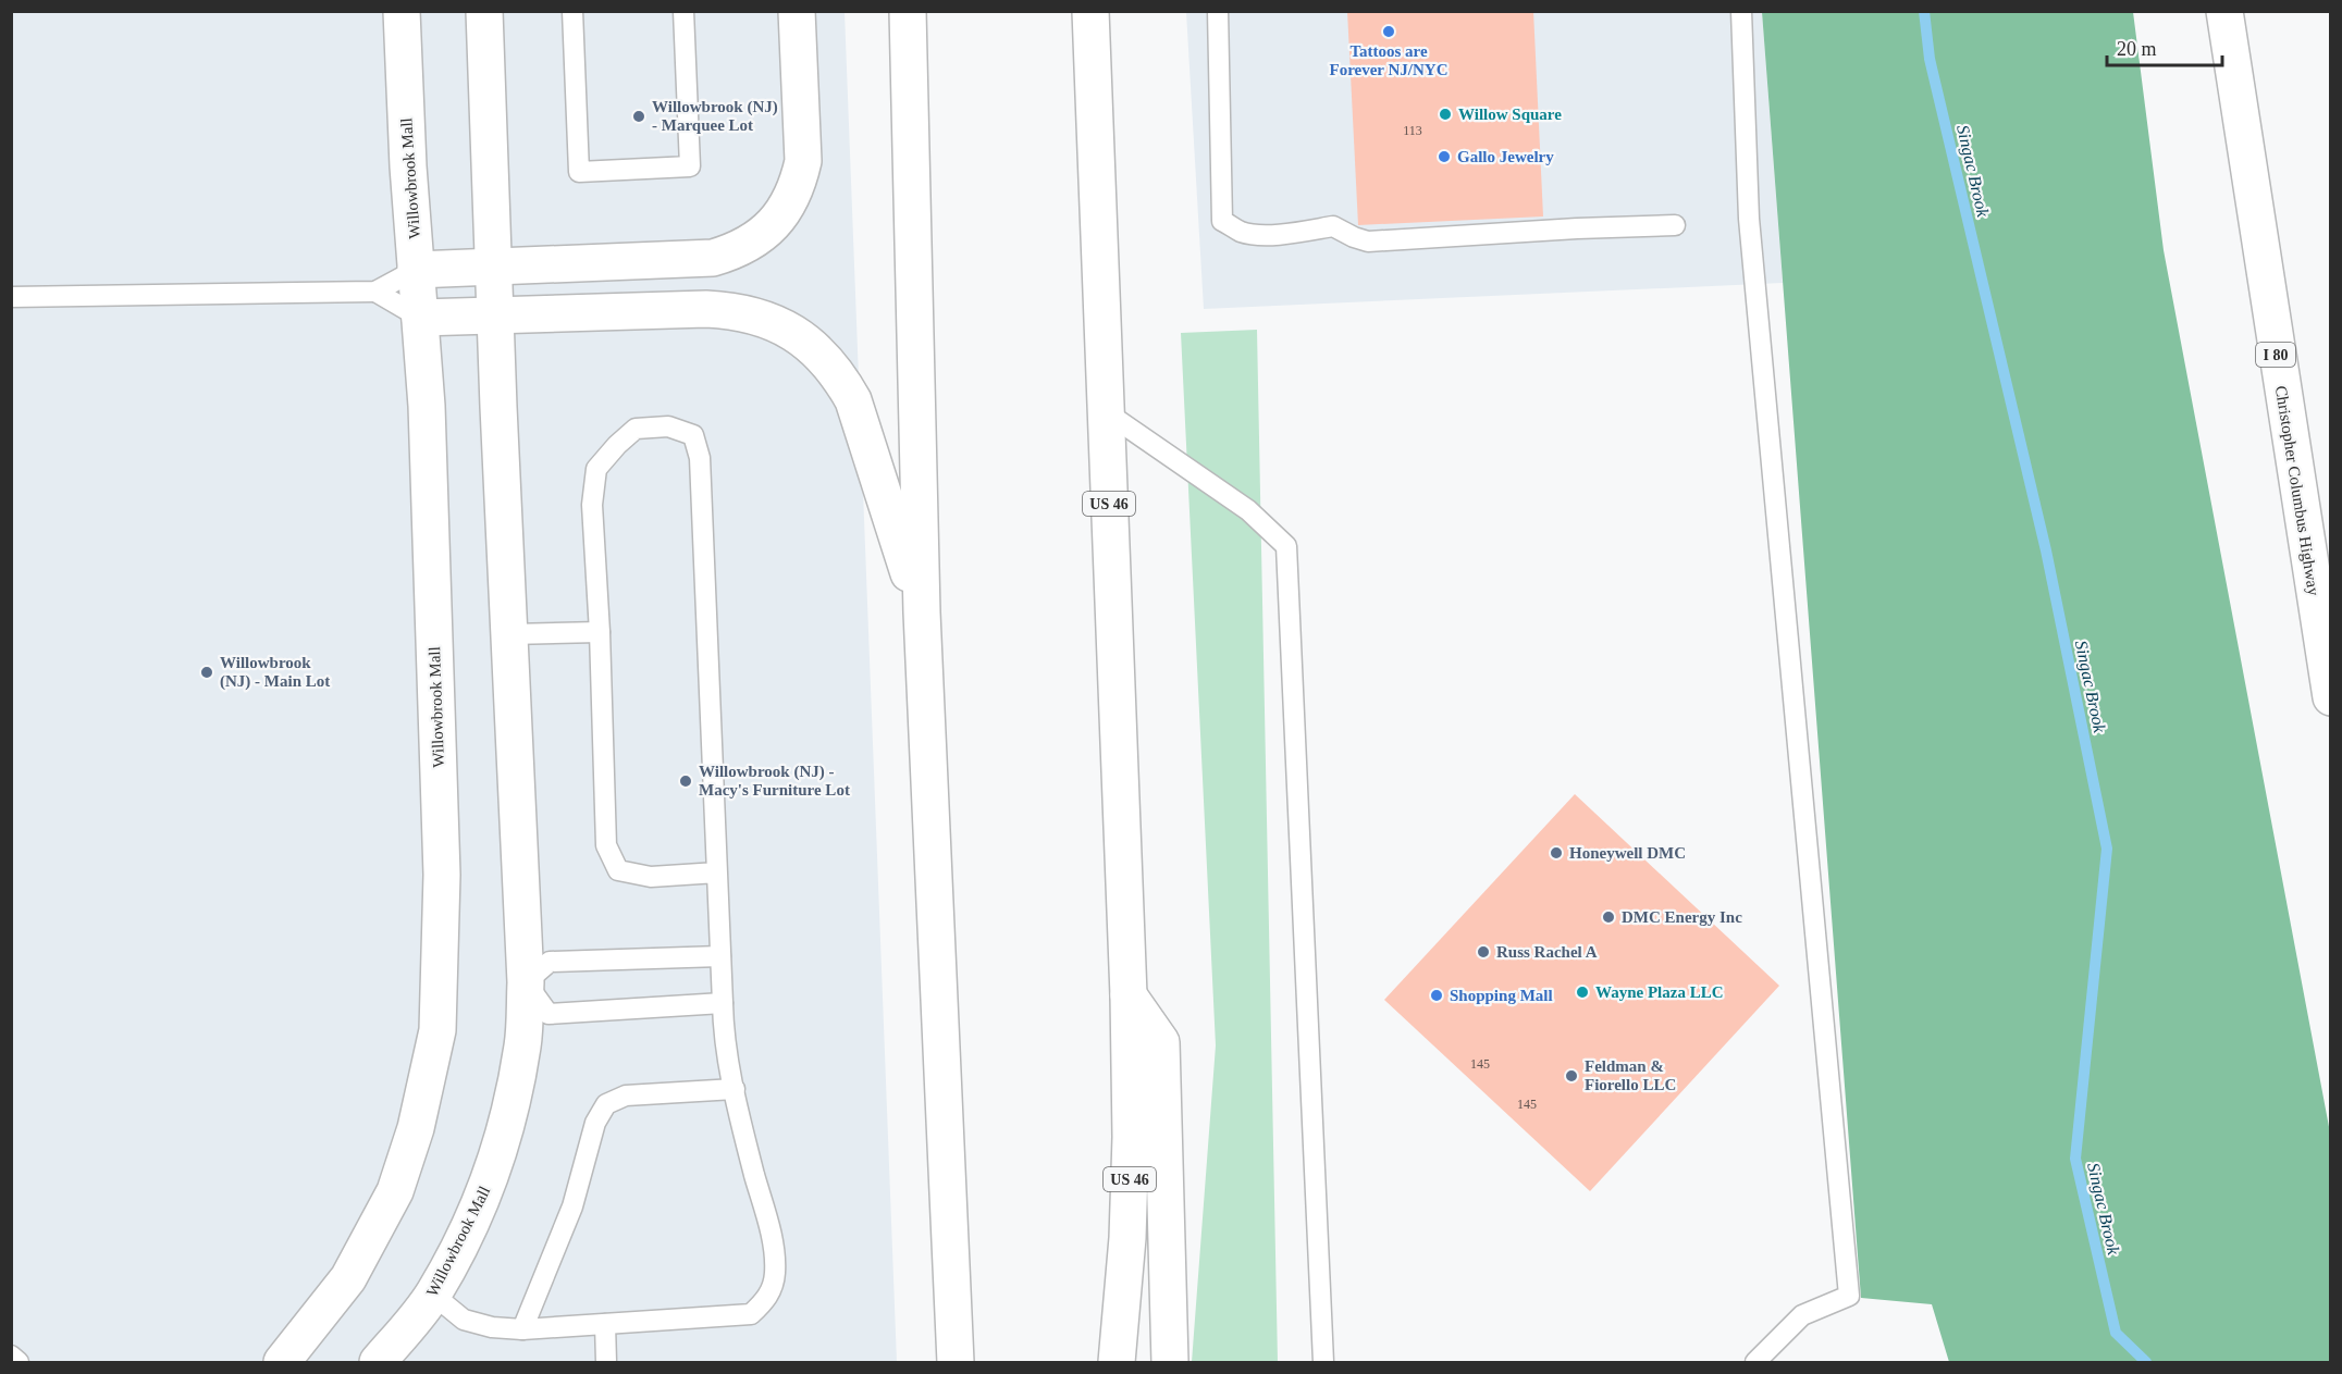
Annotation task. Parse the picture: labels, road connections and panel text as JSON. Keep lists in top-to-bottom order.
{
  "streets": {
    "main road": [
      "Willowbrook Mall",
      "I 80",
      "Christopher Columbus Highway",
      "US 46"
    ]
  },
  "water": ["Singac Brook"],
  "places": [
    "Tattoos are Forever NJ/NYC",
    "Willow Square",
    "Willowbrook (NJ) - Marquee Lot",
    "Gallo Jewelry",
    "Willowbrook (NJ) - Main Lot",
    "Willowbrook (NJ) - Macy's Furniture Lot",
    "Honeywell DMC",
    "DMC Energy Inc",
    "Russ Rachel A",
    "Wayne Plaza LLC",
    "Shopping Mall",
    "Feldman & Fiorello LLC"
  ],
  "house_numbers": ["113", "145", "145"],
  "scale_bar": "20 m"
}
